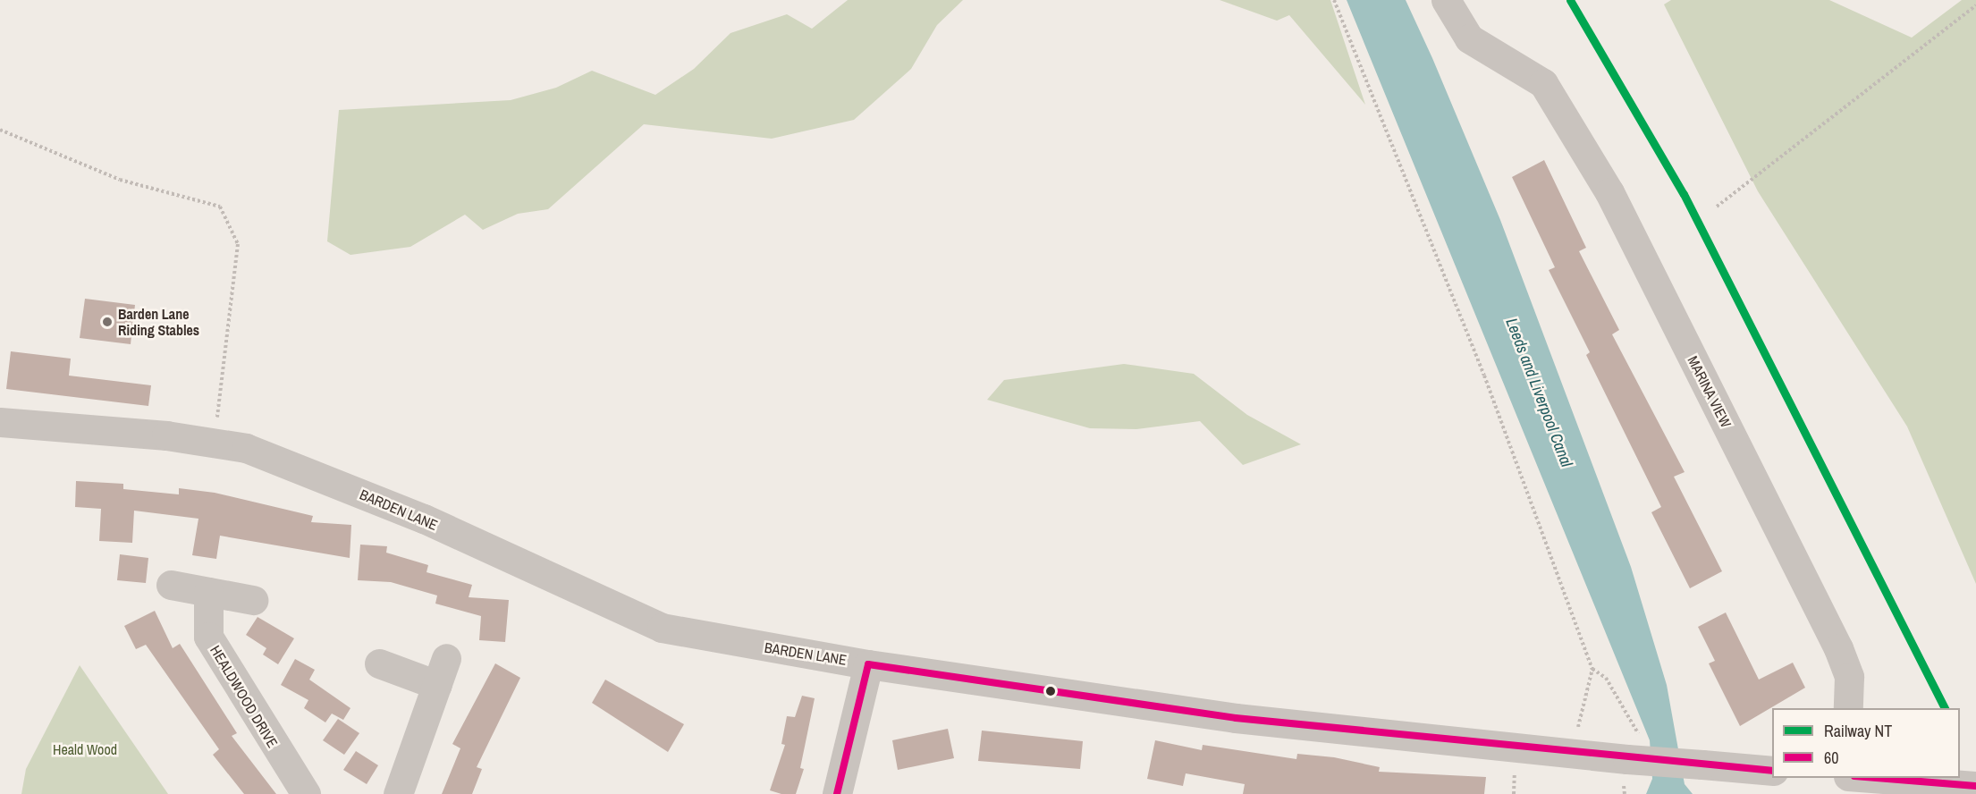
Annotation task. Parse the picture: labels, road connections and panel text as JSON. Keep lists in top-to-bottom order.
{
  "streets": {
    "street": ["MARINA VIEW", "BARDEN LANE", "HEALDWOOD DRIVE"]
  },
  "water": ["Leeds and Liverpool Canal"],
  "parks": ["Heald Wood"],
  "places": ["Barden Lane Riding Stables"],
  "lines": ["rail line NT", "transit line 60"],
  "legend": ["Railway NT", "60"]
}
